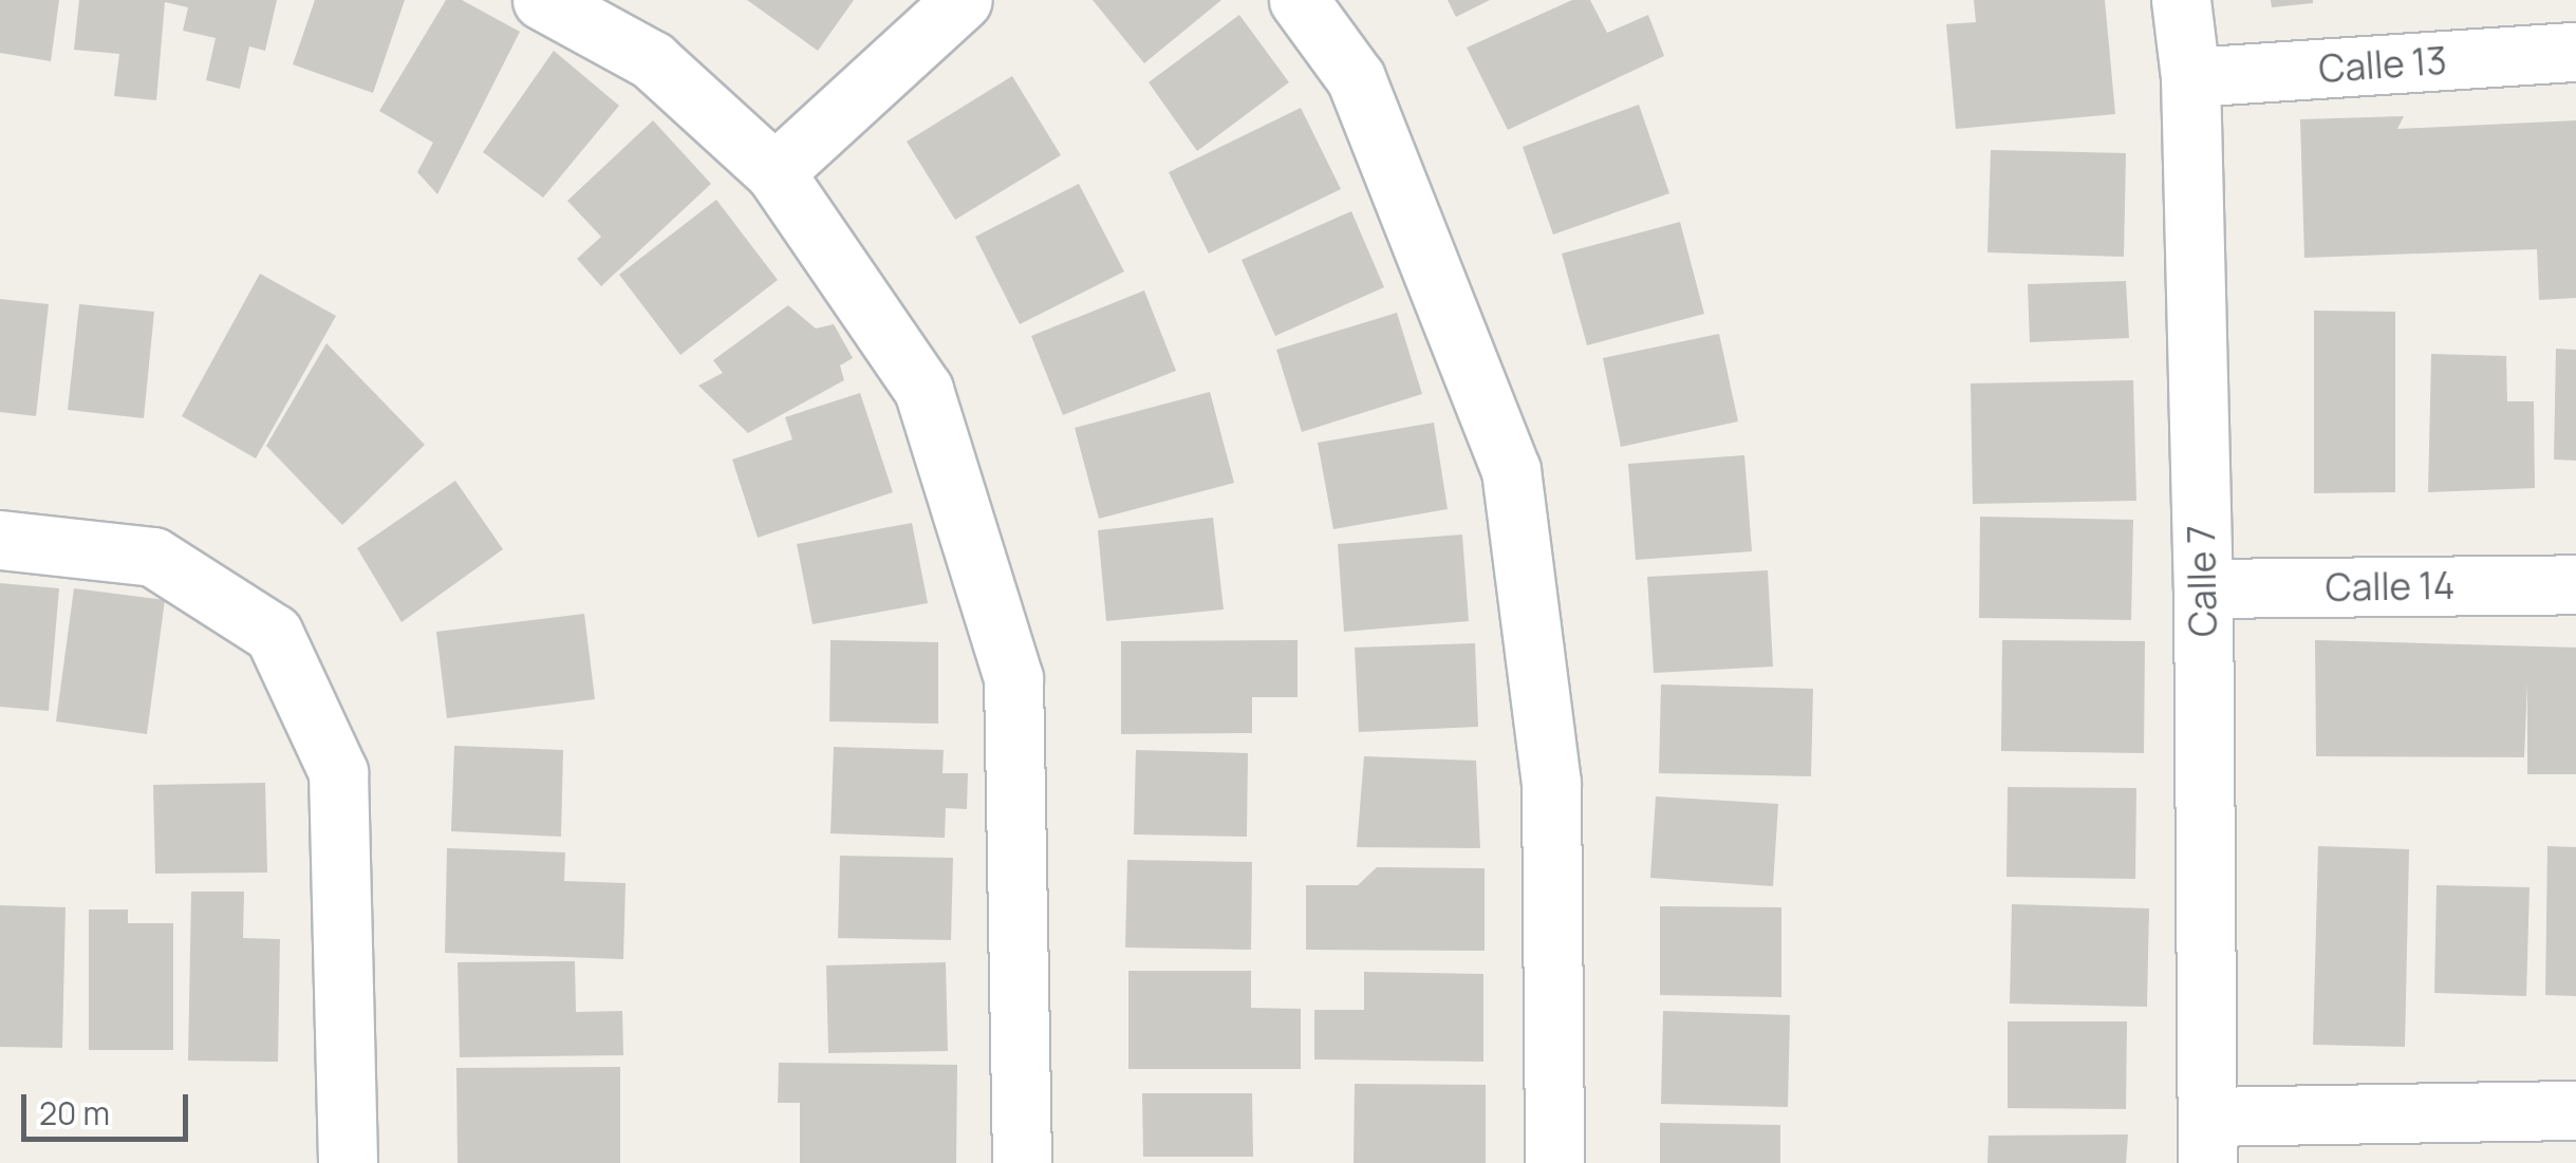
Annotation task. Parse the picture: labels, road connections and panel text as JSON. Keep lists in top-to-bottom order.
{
  "streets": {
    "street": ["Calle 13", "Calle 7", "Calle 14"]
  },
  "crossings": [
    ["Calle 13", "Calle 7"],
    ["Calle 7", "Calle 14"]
  ],
  "scale_bar": "20 m"
}
